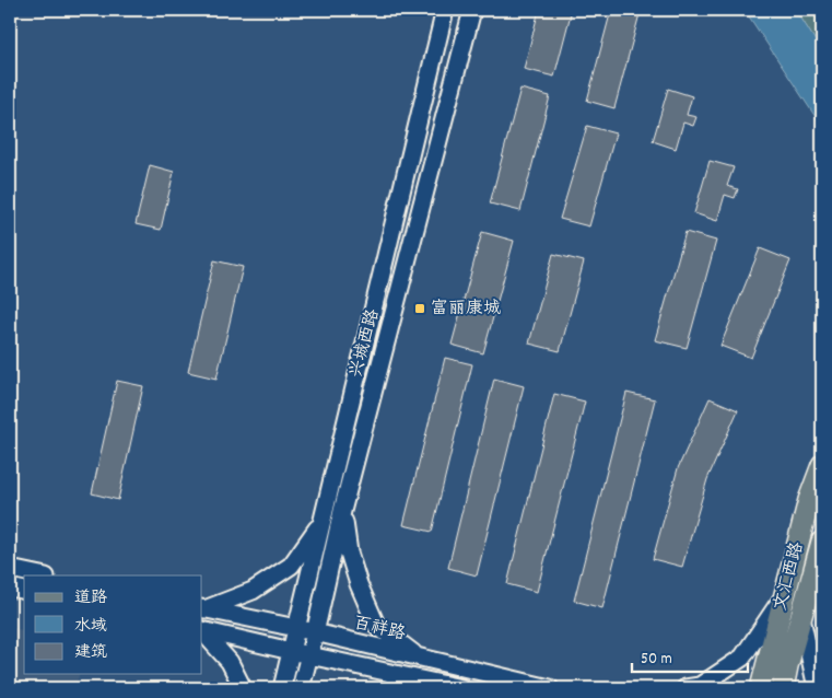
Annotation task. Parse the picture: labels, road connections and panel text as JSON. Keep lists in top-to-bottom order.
{
  "streets": {
    "main road": ["文汇西路"],
    "street": ["兴城西路", "百祥路"]
  },
  "crossings": [
    ["兴城西路", "百祥路"]
  ],
  "places": {
    "transit": ["富丽康城"]
  },
  "legend": ["道路", "水域", "建筑"],
  "scale_bar": "50 m"
}
